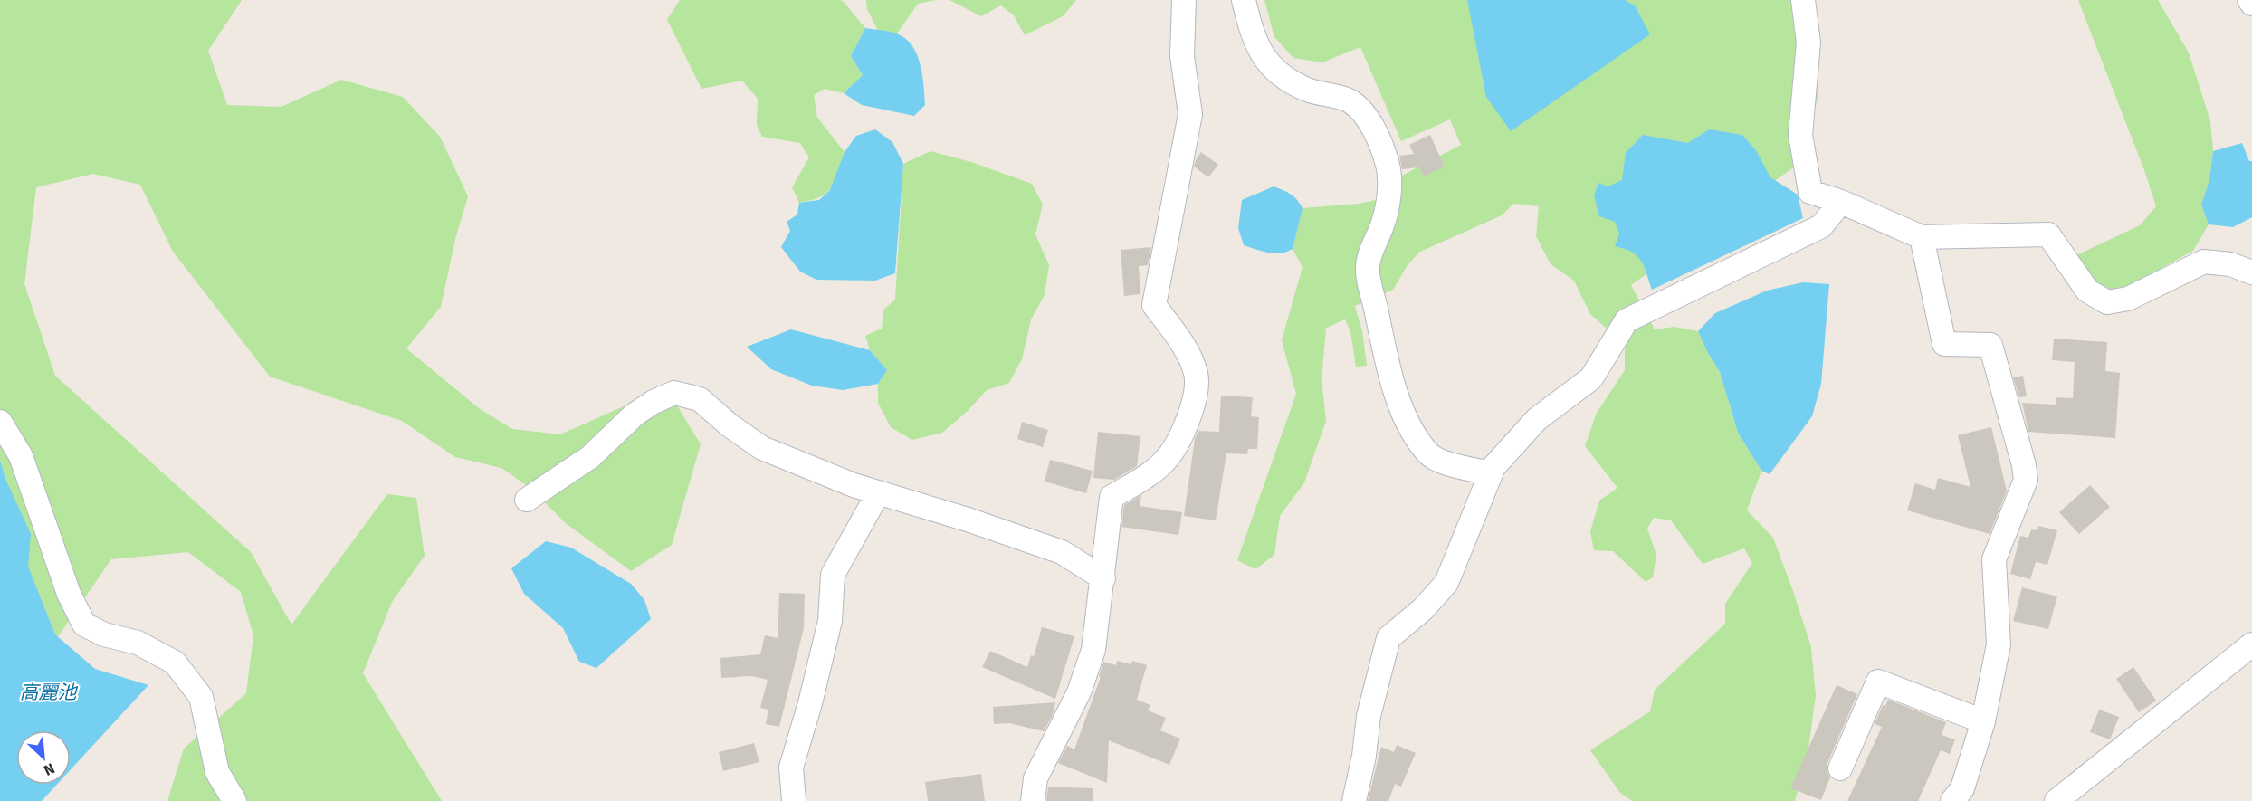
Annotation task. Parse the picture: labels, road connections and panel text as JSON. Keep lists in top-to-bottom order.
{
  "water": ["高麗池"],
  "north": "bottom right"
}
